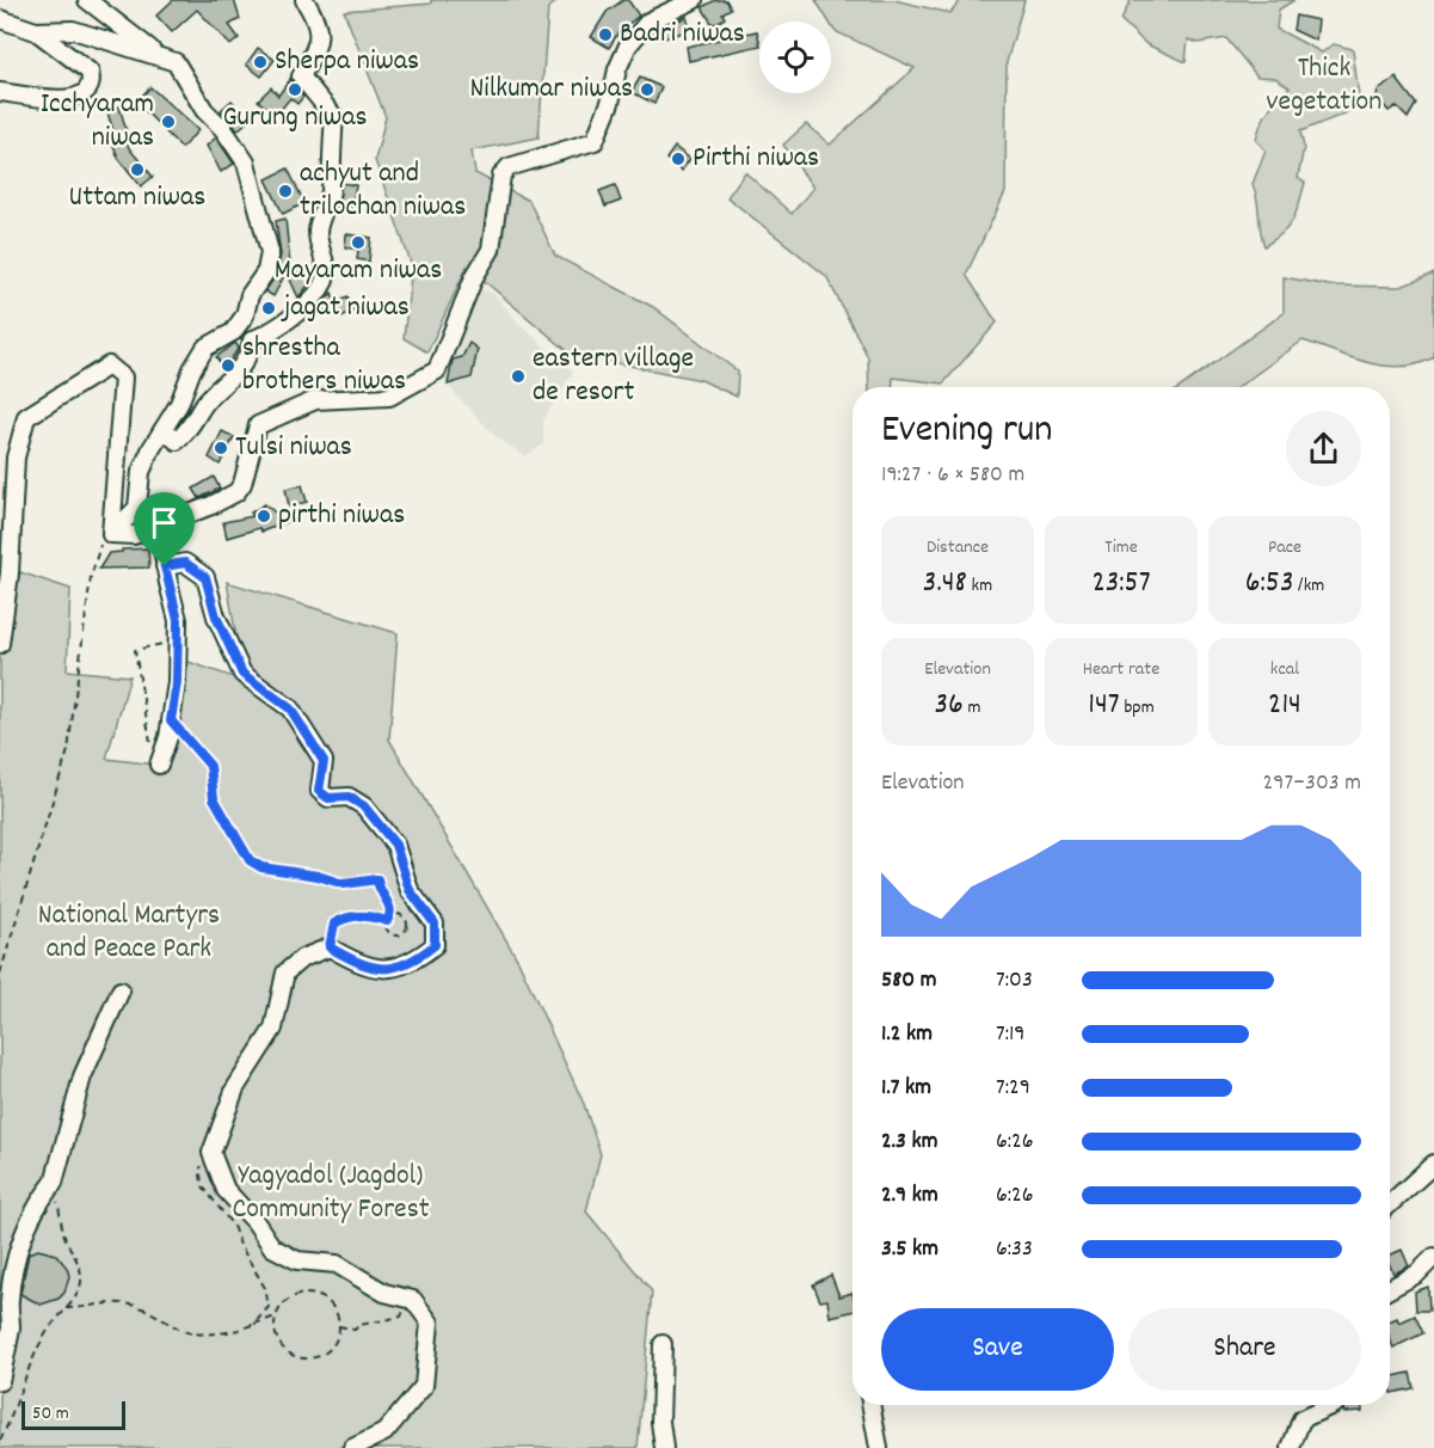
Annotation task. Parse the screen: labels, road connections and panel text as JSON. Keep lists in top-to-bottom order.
{
  "parks": ["Thick vegetation", "National Martyrs and Peace Park", "Yagyadol (Jagdol) Community Forest"],
  "places": [
    "Badri niwas",
    "Sherpa niwas",
    "Gurung niwas",
    "Nilkumar niwas",
    "Icchyaram niwas",
    "Pirthi niwas",
    "Uttam niwas",
    "achyut and trilochan niwas",
    "Mayaram niwas",
    "jagat niwas",
    "shrestha brothers niwas",
    "eastern village de resort",
    "Tulsi niwas",
    "pirthi niwas"
  ],
  "scale_bar": "50 m",
  "page": {
    "heading": ["Evening run", "19:27 · 6 × 580 m"],
    "stats": [
      ["Distance", "3.48 km"],
      ["Time", "23:57"],
      ["Pace", "6:53 /km"],
      ["Elevation", "36 m"],
      ["Heart rate", "147 bpm"],
      ["kcal", "214"]
    ],
    "chart": ["Elevation", "297–303 m"],
    "list": [
      {
        "name": "580 m",
        "note": "7:03"
      },
      {
        "name": "1.2 km",
        "note": "7:19"
      },
      {
        "name": "1.7 km",
        "note": "7:29"
      },
      {
        "name": "2.3 km",
        "note": "6:26"
      },
      {
        "name": "2.9 km",
        "note": "6:26"
      },
      {
        "name": "3.5 km",
        "note": "6:33"
      }
    ],
    "buttons": ["Save", "Share"],
    "scale": "50 m"
  }
}
